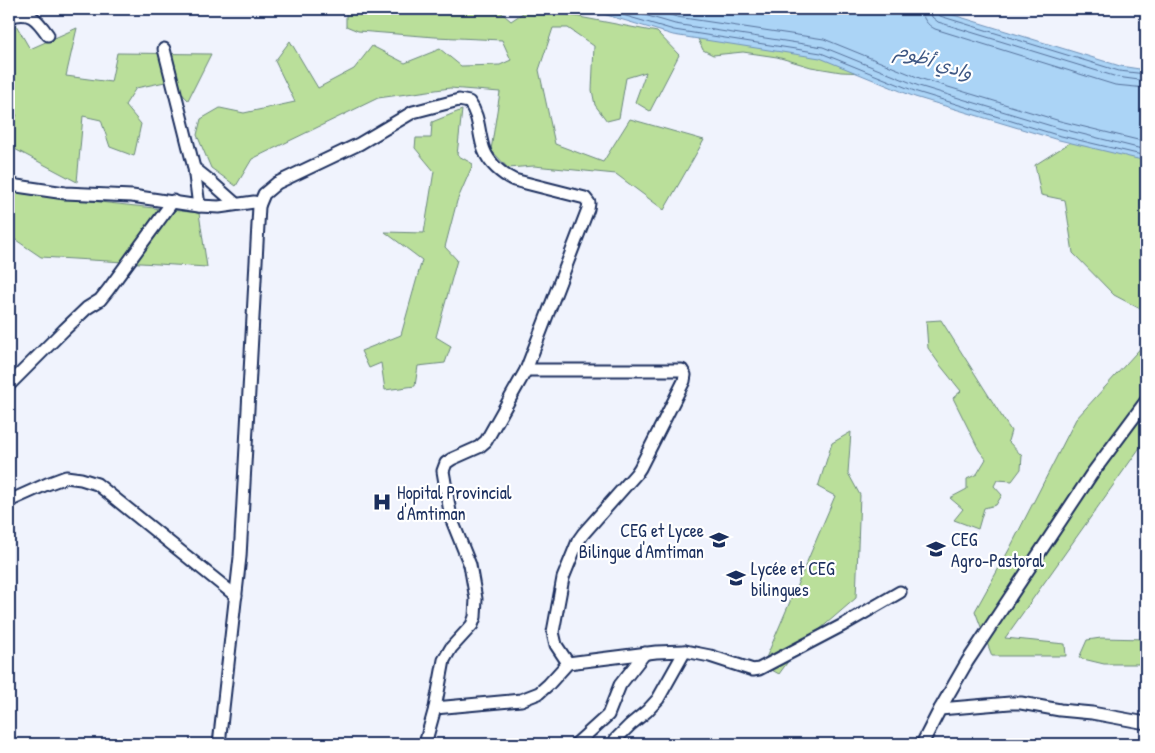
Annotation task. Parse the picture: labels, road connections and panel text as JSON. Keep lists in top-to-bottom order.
{
  "water": ["وادي أظوم"],
  "places": {
    "hospital": ["Hopital Provincial d'Amtiman"],
    "school or university": ["CEG et Lycee Bilingue d'Amtiman", "CEG Agro-Pastoral", "Lycée et CEG bilingues"]
  }
}
